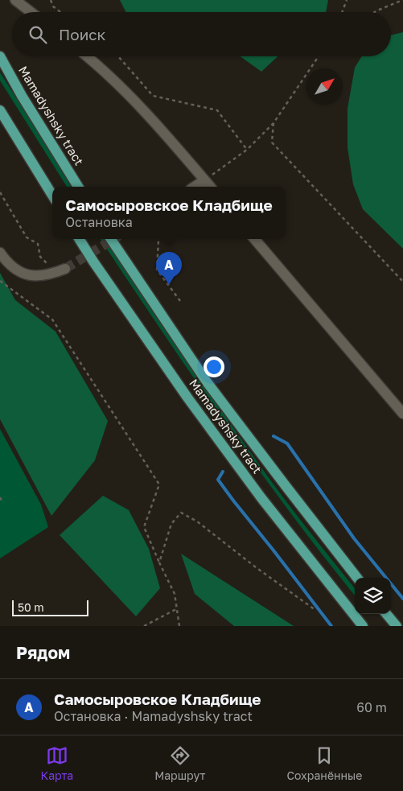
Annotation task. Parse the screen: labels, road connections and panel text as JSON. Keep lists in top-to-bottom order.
{
  "streets": {
    "main road": ["Mamadyshsky tract"]
  },
  "scale_bar": "50 m",
  "north": "top right",
  "page": {
    "search": "Поиск",
    "popup": ["Самосыровское Кладбище", "Остановка"],
    "pins": "A",
    "scale": "50 m",
    "heading": "Рядом",
    "list": [
      {
        "mark": "A",
        "name": "Самосыровское Кладбище",
        "note": "Остановка · Mamadyshsky tract",
        "value": "60 m"
      }
    ],
    "nav": ["Карта", "Маршрут", "Сохранённые"]
  }
}
